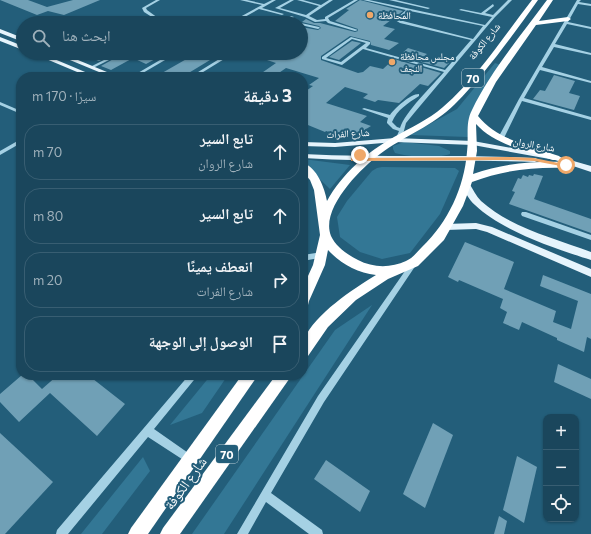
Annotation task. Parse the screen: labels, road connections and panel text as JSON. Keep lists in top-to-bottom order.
{
  "streets": {
    "highway": ["شارع الكوفة", "70"],
    "main road": ["شارع الفرات", "شارع الروان"]
  },
  "crossings": [
    ["شارع الكوفة", "70"],
    ["شارع الكوفة", "شارع الفرات"],
    ["70", "شارع الفرات"],
    ["70", "شارع الروان"],
    ["شارع الفرات", "شارع الروان"]
  ],
  "places": ["المحافظة", "مجلس محافظة النجف"],
  "page": {
    "search": "ابحث هنا",
    "heading": ["3 دقيقة", "سيرًا · 170 m"],
    "list": [
      ["تابع السير", "شارع الروان", "70 m"],
      ["تابع السير", "80 m"],
      ["انعطف يمينًا", "شارع الفرات", "20 m"],
      "الوصول إلى الوجهة"
    ],
    "map_buttons": ["+", "−"]
  }
}
